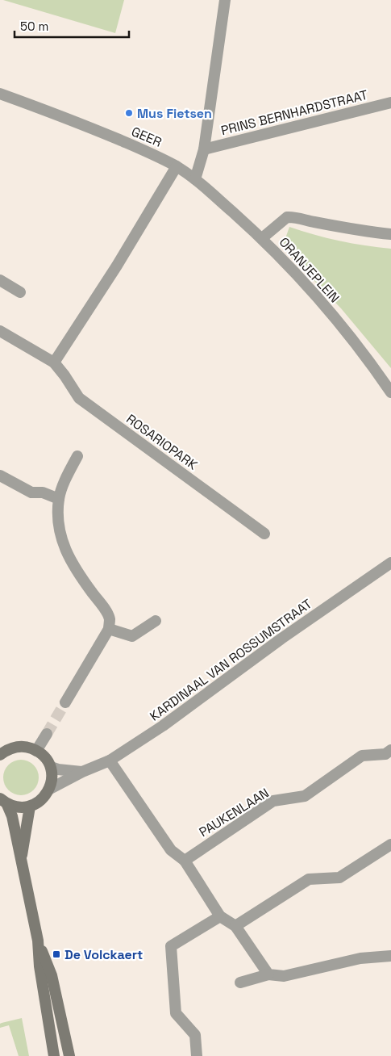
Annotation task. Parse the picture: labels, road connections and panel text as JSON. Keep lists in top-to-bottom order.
{
  "streets": {
    "street": [
      "PRINS BERNHARDSTRAAT",
      "GEER",
      "ORANJEPLEIN",
      "ROSARIOPARK",
      "KARDINAAL VAN ROSSUMSTRAAT",
      "PAUKENLAAN"
    ]
  },
  "crossings": [
    ["GEER", "ORANJEPLEIN"]
  ],
  "places": {
    "other": ["Mus Fietsen"],
    "transit": ["De Volckaert"]
  },
  "scale_bar": "50 m"
}
